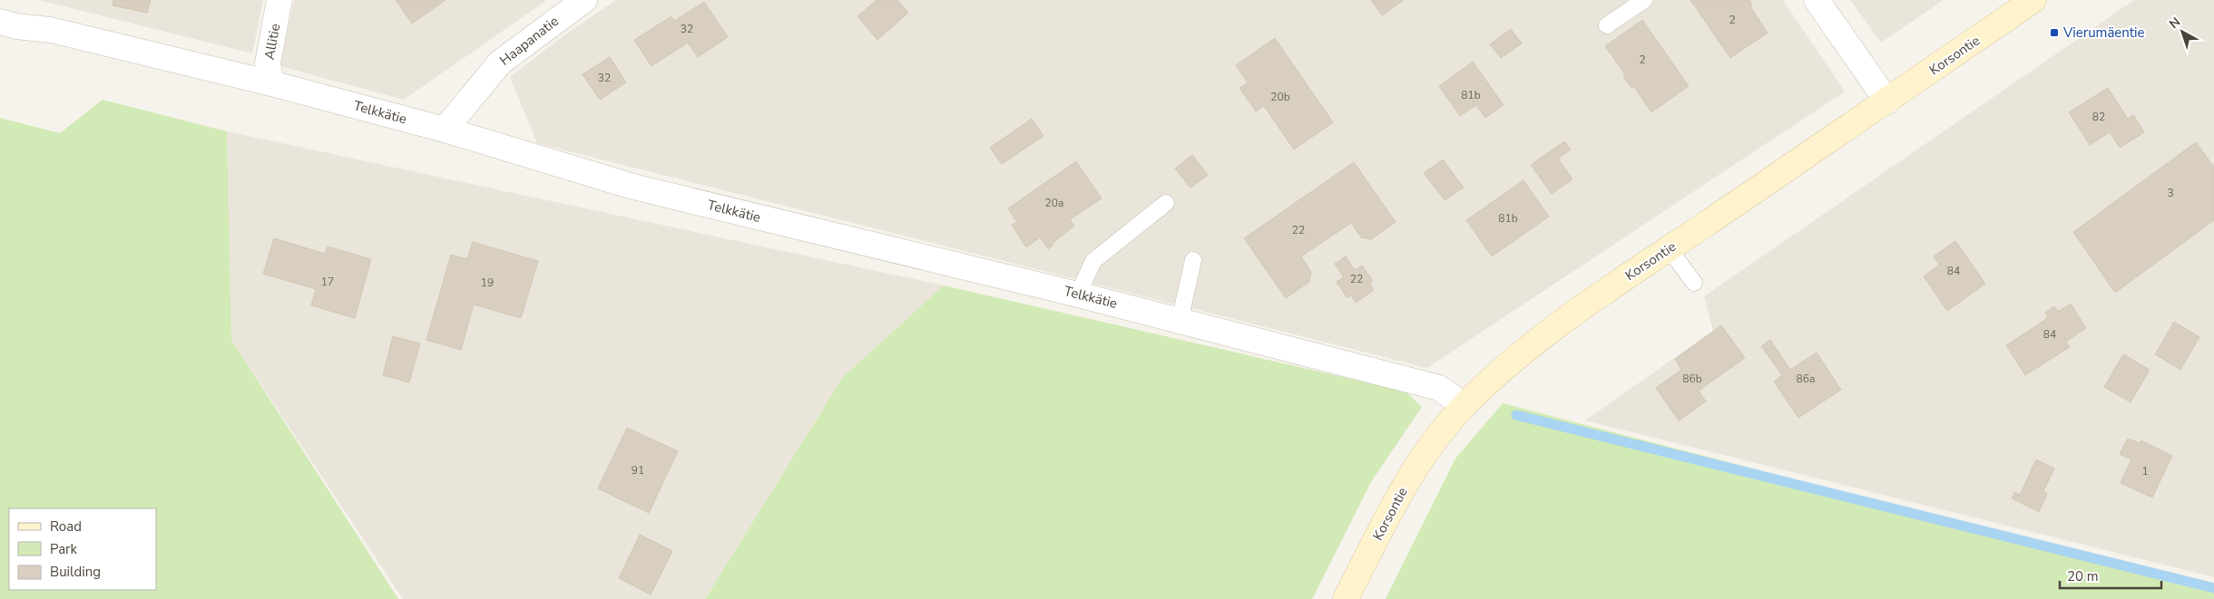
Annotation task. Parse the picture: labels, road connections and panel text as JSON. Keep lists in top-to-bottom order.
{
  "streets": {
    "main road": ["Korsontie"],
    "street": ["Haapanatie", "Allitie", "Telkkätie"]
  },
  "crossings": [
    ["Haapanatie", "Telkkätie"],
    ["Allitie", "Telkkätie"],
    ["Korsontie", "Telkkätie"]
  ],
  "places": {
    "transit": ["Vierumäentie"]
  },
  "house_numbers": [
    "2",
    "32",
    "2",
    "32",
    "81b",
    "20b",
    "82",
    "3",
    "20a",
    "81b",
    "22",
    "84",
    "22",
    "17",
    "19",
    "84",
    "86b",
    "86a",
    "91",
    "1"
  ],
  "legend": ["Road", "Park", "Building"],
  "scale_bar": "20 m",
  "north": "top left"
}
